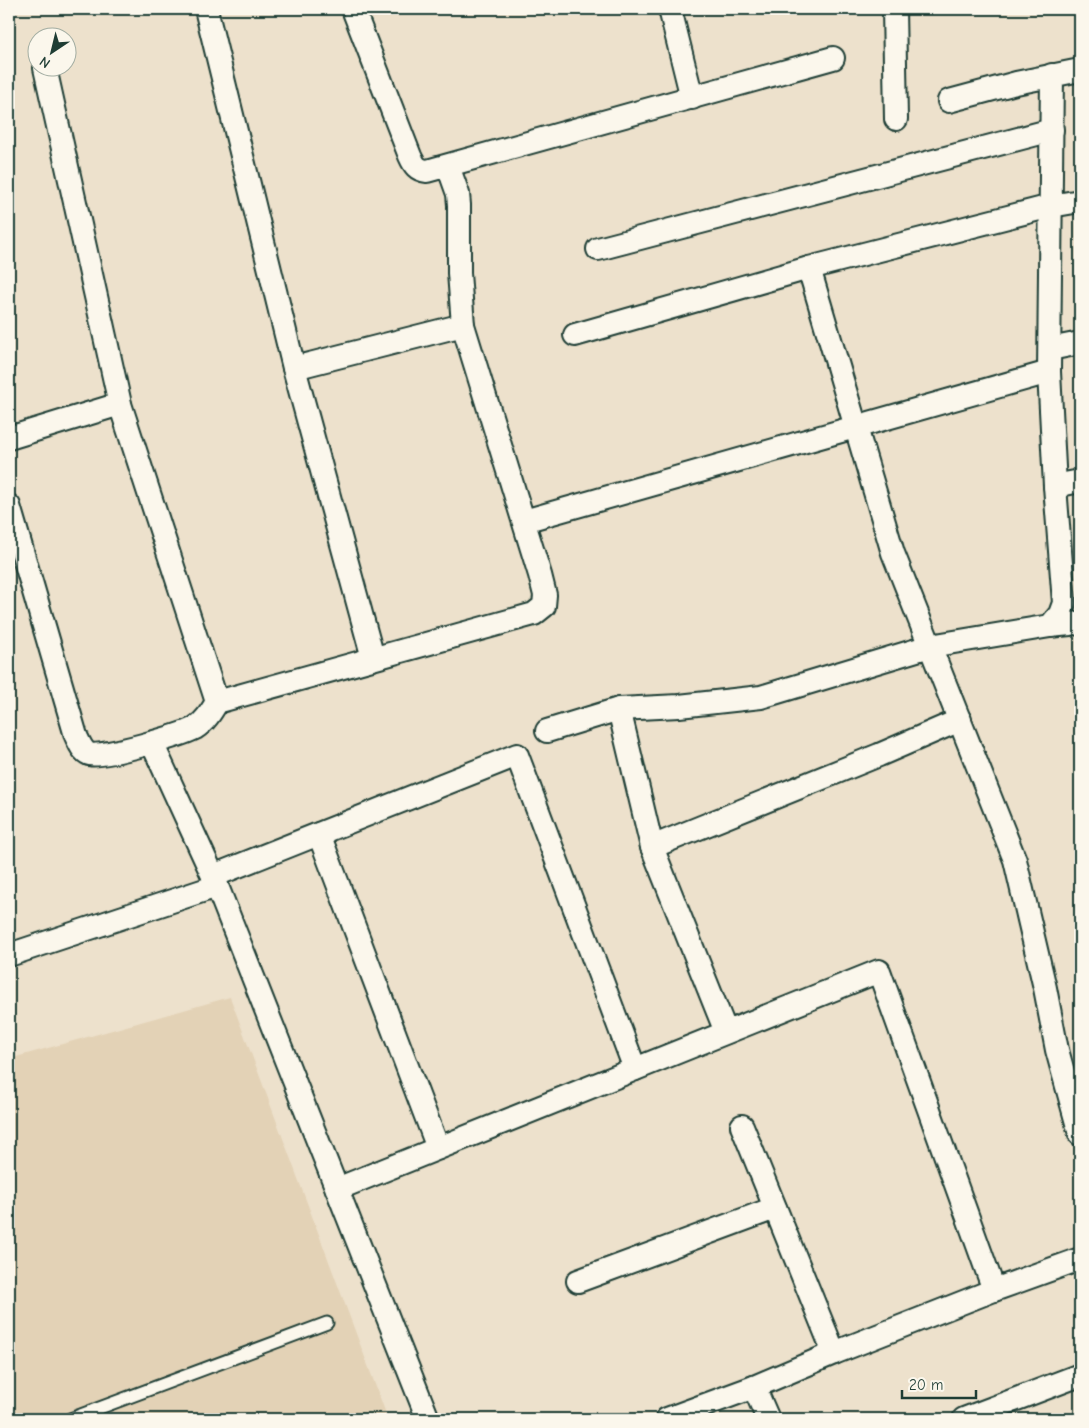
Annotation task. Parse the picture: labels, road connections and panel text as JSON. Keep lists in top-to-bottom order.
{
  "scale_bar": "20 m",
  "north": "bottom left"
}
